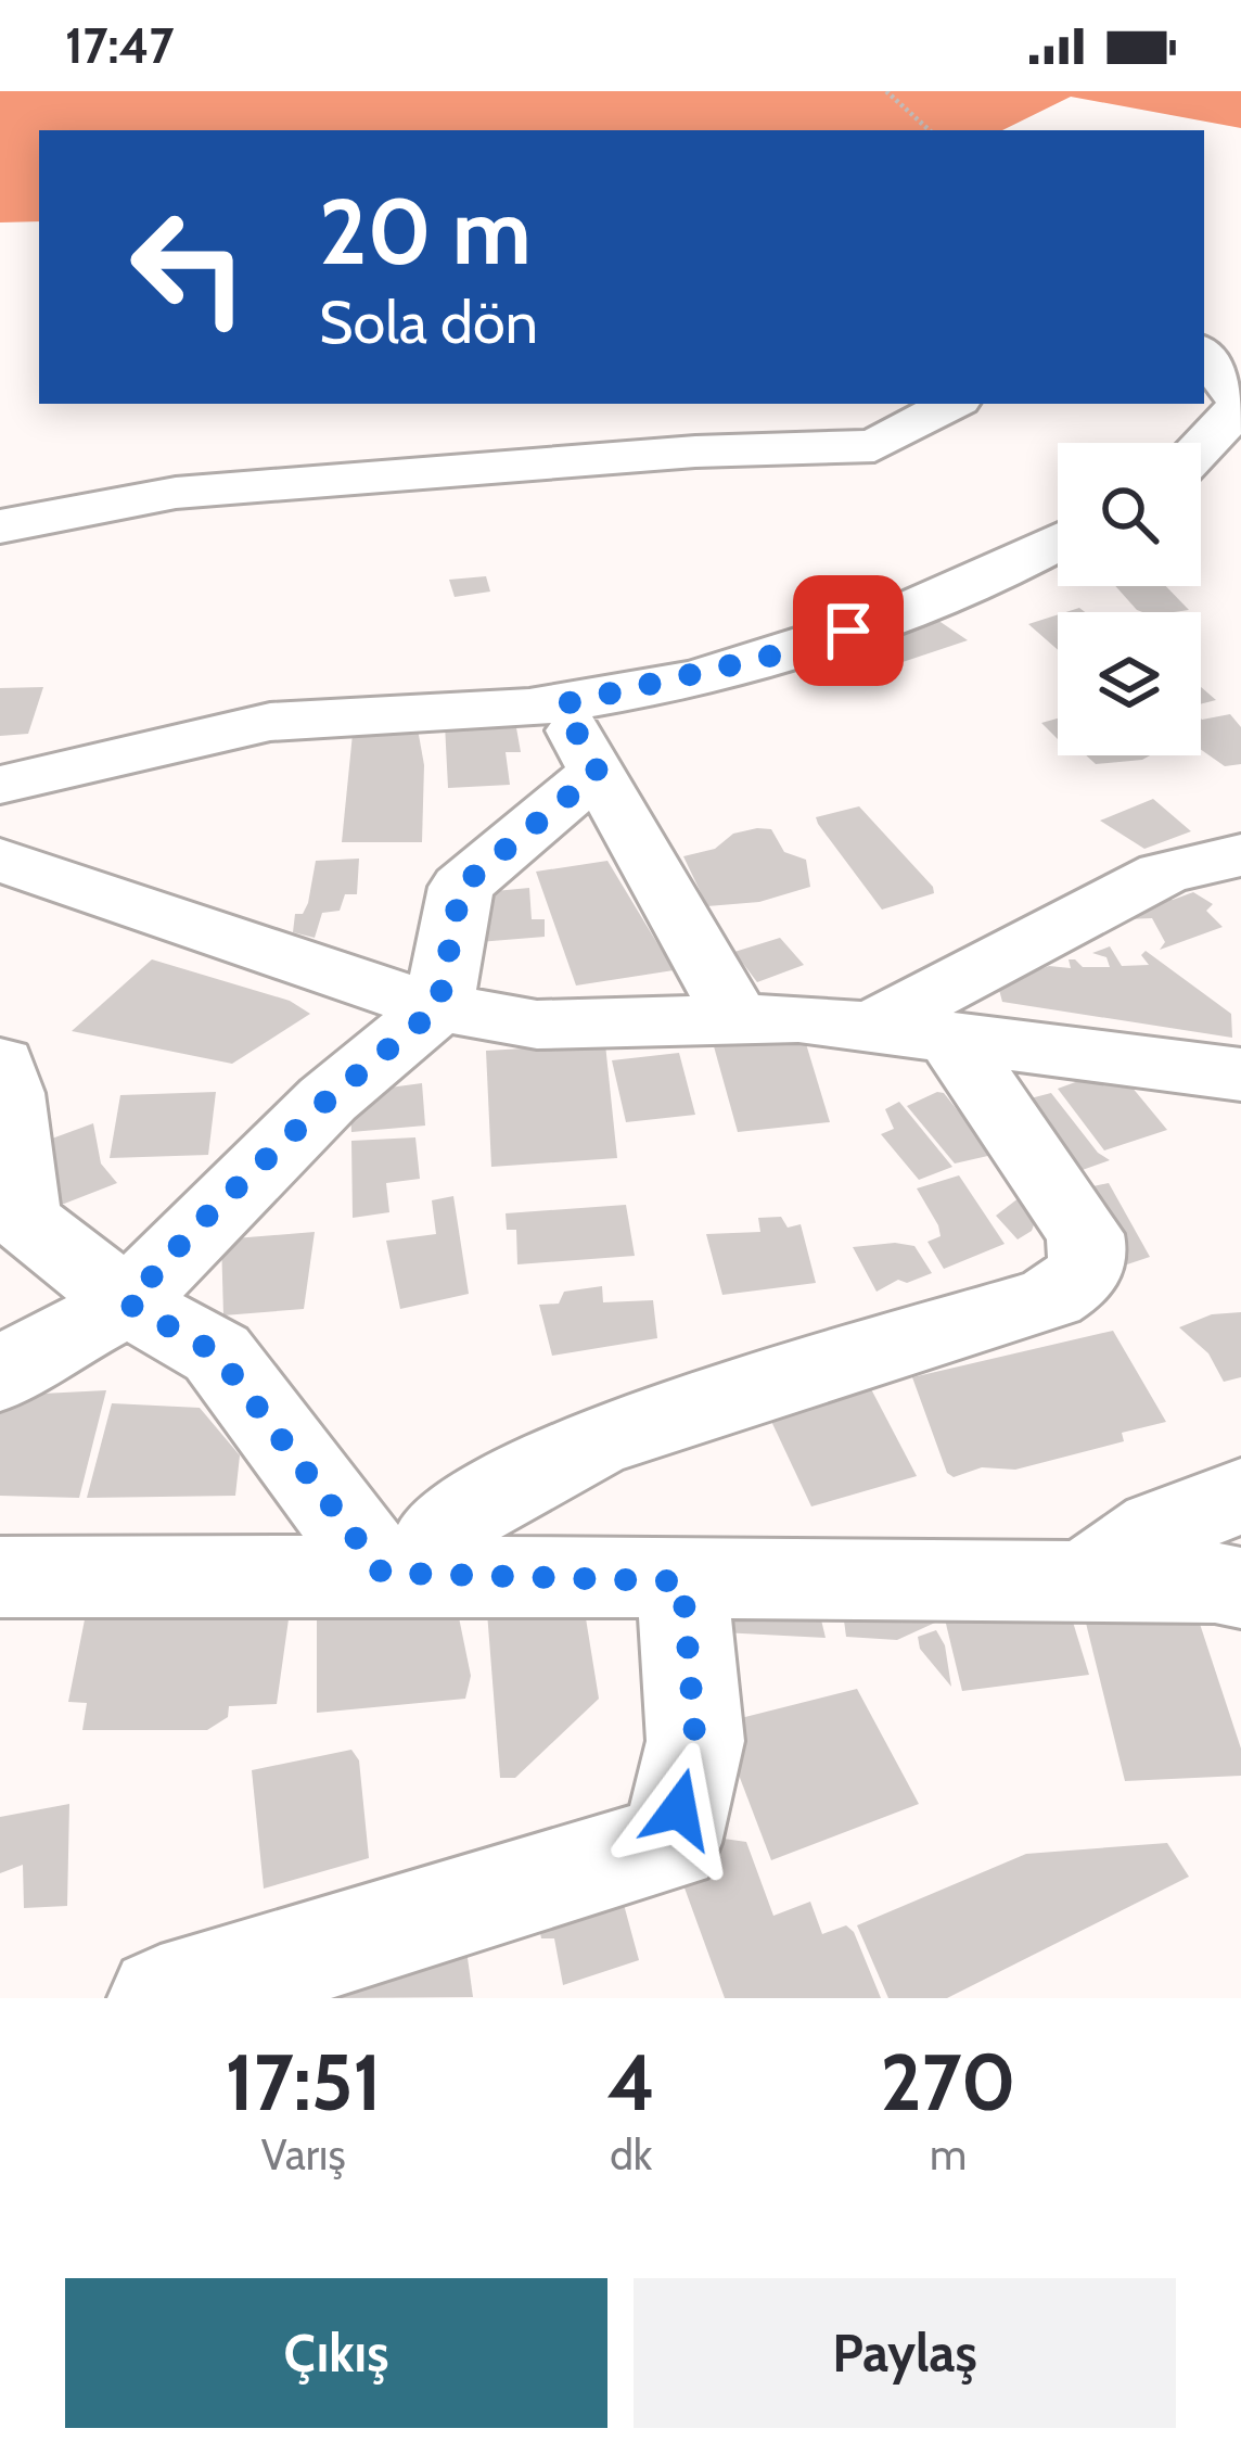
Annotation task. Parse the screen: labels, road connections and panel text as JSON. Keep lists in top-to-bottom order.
{
  "page": {
    "status": "17:47",
    "turn": ["20 m", "Sola dön"],
    "eta": [
      "17:51",
      "Varış",
      "4",
      "dk",
      "270",
      "m"
    ],
    "buttons": ["Çıkış", "Paylaş"]
  }
}
